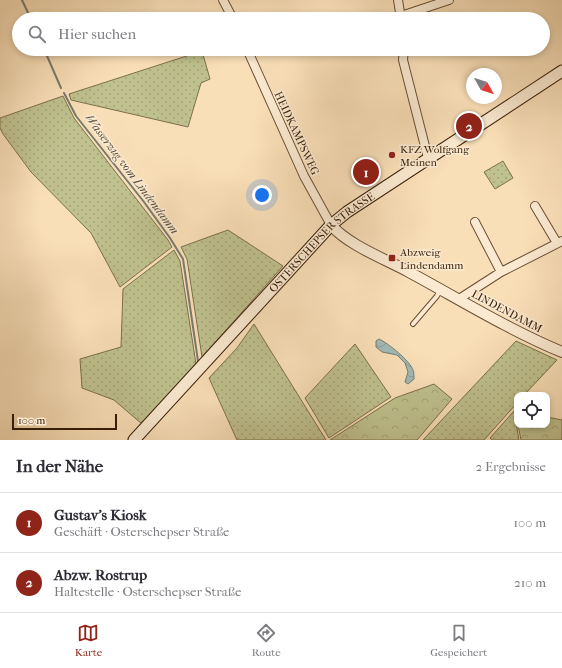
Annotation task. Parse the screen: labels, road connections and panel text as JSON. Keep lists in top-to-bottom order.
{
  "streets": {
    "main road": ["OSTERSCHEPSER STRASSE"],
    "street": ["HEIDKAMPSWEG", "LINDENDAMM"]
  },
  "crossings": [
    ["HEIDKAMPSWEG", "OSTERSCHEPSER STRASSE"],
    ["HEIDKAMPSWEG", "LINDENDAMM"],
    ["OSTERSCHEPSER STRASSE", "LINDENDAMM"]
  ],
  "water": ["Wasserzug vom Lindendamm"],
  "places": {
    "other": ["KFZ Wolfgang Meinen"],
    "transit": ["Abzweig Lindendamm"]
  },
  "scale_bar": "100 m",
  "north": "bottom right",
  "page": {
    "search": "Hier suchen",
    "pins": ["2", "1"],
    "scale": "100 m",
    "heading": ["In der Nähe", "2 Ergebnisse"],
    "list": [
      {
        "mark": "1",
        "name": "Gustav's Kiosk",
        "note": "Geschäft · Osterschepser Straße",
        "value": "100 m"
      },
      {
        "mark": "2",
        "name": "Abzw. Rostrup",
        "note": "Haltestelle · Osterschepser Straße",
        "value": "210 m"
      }
    ],
    "nav": ["Karte", "Route", "Gespeichert"]
  }
}
